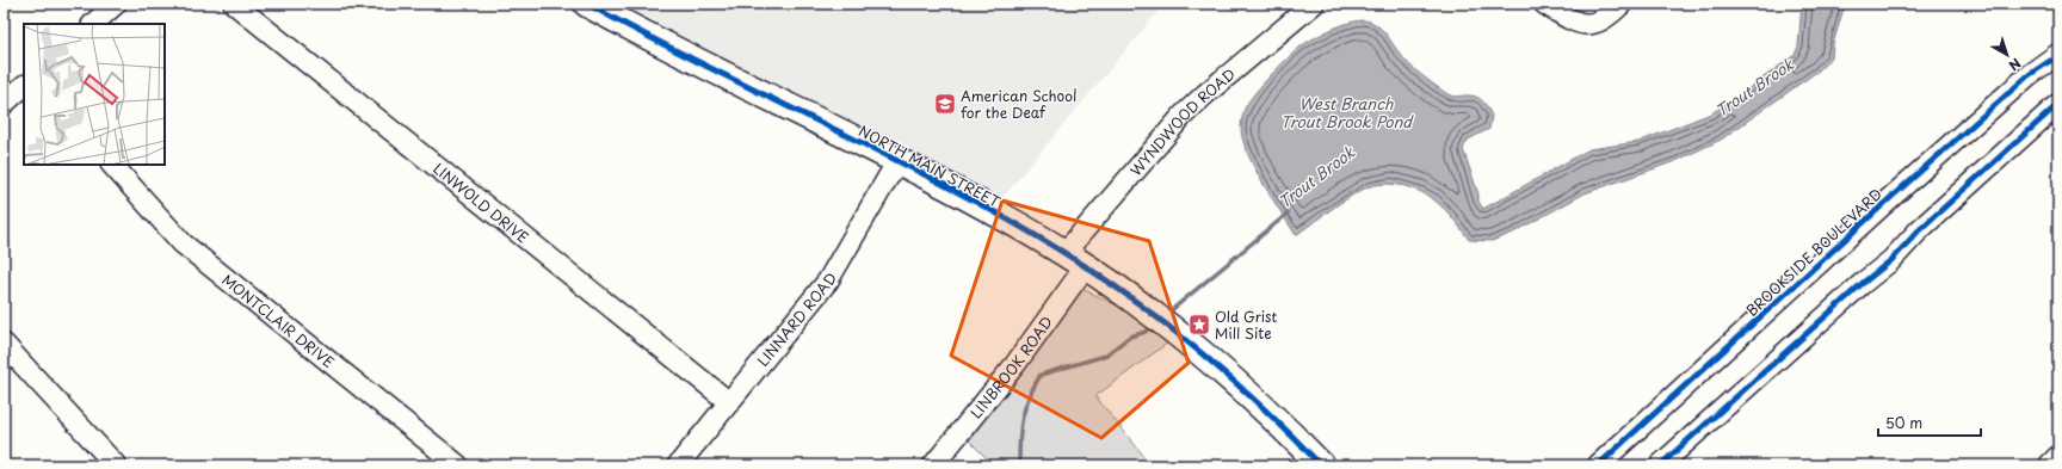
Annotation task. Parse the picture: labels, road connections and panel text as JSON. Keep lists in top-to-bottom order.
{
  "streets": {
    "main road": ["NORTH MAIN STREET"],
    "street": [
      "WYNDWOOD ROAD",
      "LINWOLD DRIVE",
      "BROOKSIDE BOULEVARD",
      "LINNARD ROAD",
      "MONTCLAIR DRIVE",
      "LINBROOK ROAD"
    ]
  },
  "crossings": [
    ["WYNDWOOD ROAD", "NORTH MAIN STREET"],
    ["WYNDWOOD ROAD", "LINBROOK ROAD"],
    ["NORTH MAIN STREET", "LINNARD ROAD"],
    ["NORTH MAIN STREET", "LINBROOK ROAD"],
    ["LINWOLD DRIVE", "LINNARD ROAD"]
  ],
  "water": ["Trout Brook", "West Branch Trout Brook Pond"],
  "places": {
    "school or university": ["American School for the Deaf"],
    "place": ["Old Grist Mill Site"]
  },
  "scale_bar": "50 m",
  "north": "bottom right"
}
